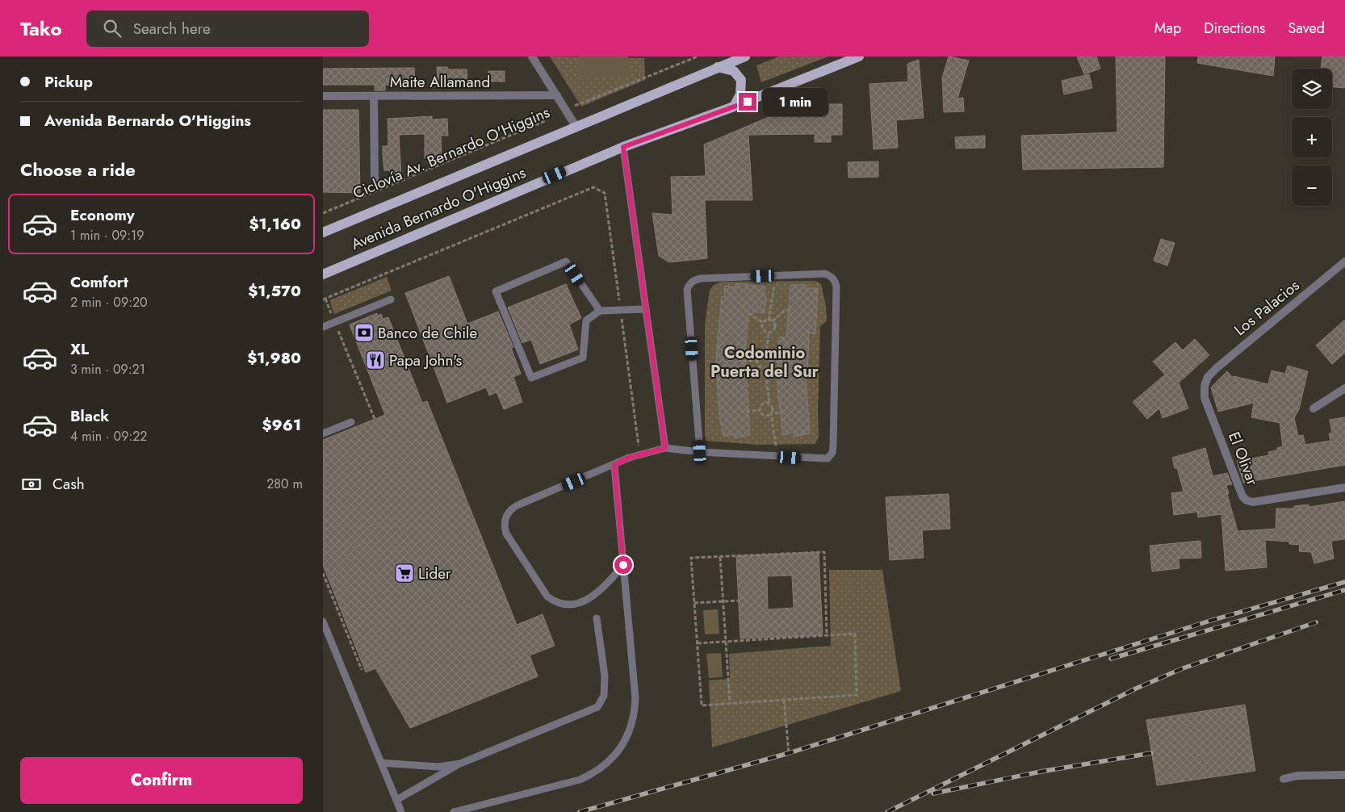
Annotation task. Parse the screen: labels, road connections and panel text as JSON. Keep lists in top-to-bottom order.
{
  "streets": {
    "main road": ["Avenida Bernardo O'Higgins"],
    "street": ["Maite Allamand", "Los Palacios", "El Olivar"],
    "path": ["Ciclovía Av. Bernardo O'Higgins"]
  },
  "crossings": [
    ["Los Palacios", "El Olivar"]
  ],
  "districts": ["Codominio Puerta del Sur"],
  "places": {
    "bank": ["Banco de Chile"],
    "restaurant": ["Papa John's"],
    "supermarket": ["Lider"]
  },
  "page": {
    "header": "Tako",
    "search": "Search here",
    "nav": ["Map", "Directions", "Saved"],
    "banner": ["Pickup", "Avenida Bernardo O'Higgins"],
    "map_buttons": ["+", "−"],
    "bubble": "1 min",
    "heading": "Choose a ride",
    "list": [
      {
        "name": "Economy",
        "note": "1 min · 09:19",
        "value": "$1,160"
      },
      {
        "name": "Comfort",
        "note": "2 min · 09:20",
        "value": "$1,570"
      },
      {
        "name": "XL",
        "note": "3 min · 09:21",
        "value": "$1,980"
      },
      {
        "name": "Black",
        "note": "4 min · 09:22",
        "value": "$961"
      }
    ],
    "pay": ["Cash", "280 m"],
    "buttons": "Confirm"
  }
}
